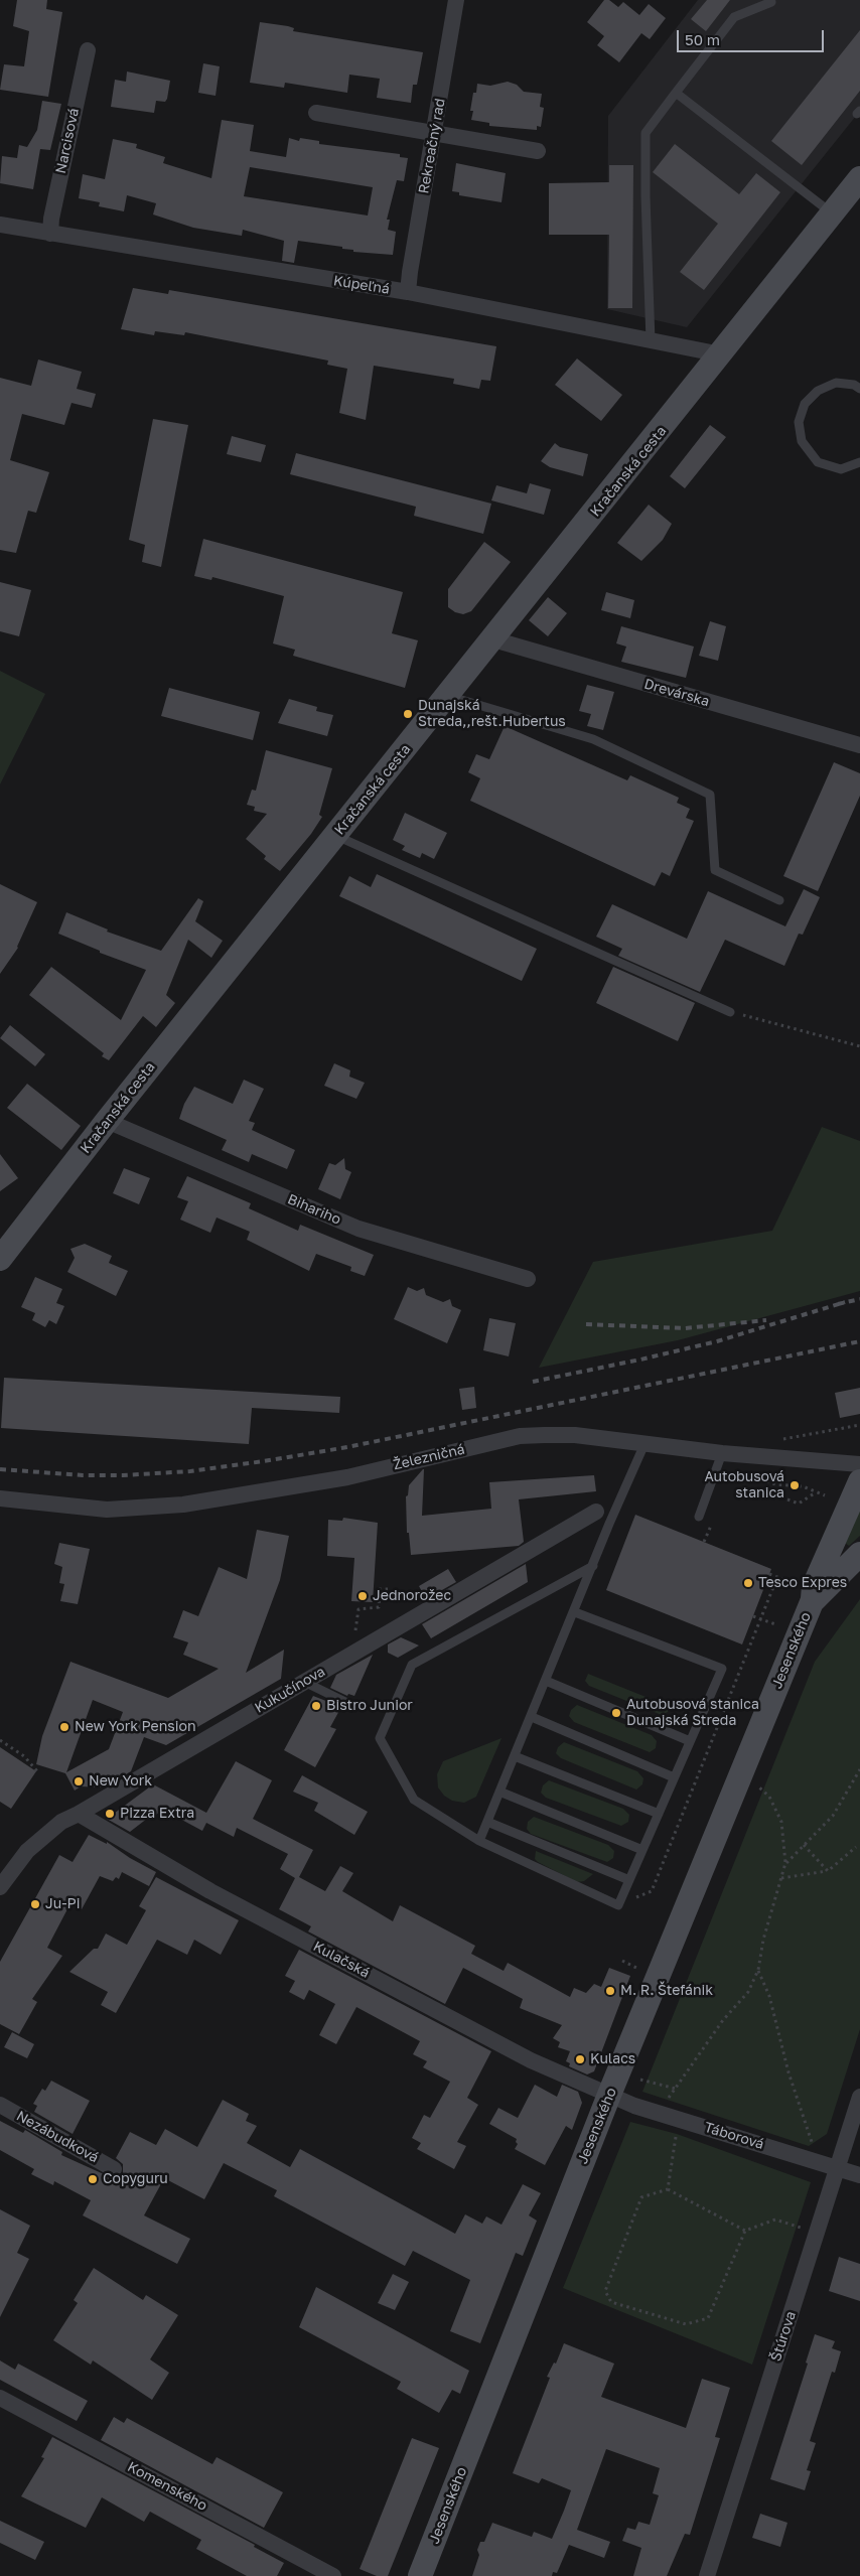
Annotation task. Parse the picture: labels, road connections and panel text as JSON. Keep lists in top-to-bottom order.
{
  "streets": {
    "street": [
      "Narcisová",
      "Rekreačný rad",
      "Kúpeľná",
      "Kračanská cesta",
      "Drevárska",
      "Bihariho",
      "Železničná",
      "Jesenského",
      "Kukučínova",
      "Kulačská",
      "Táborová",
      "Nezábudková",
      "Štúrova",
      "Komenského"
    ]
  },
  "crossings": [
    ["Narcisová", "Kúpeľná"],
    ["Rekreačný rad", "Kúpeľná"],
    ["Kúpeľná", "Kračanská cesta"],
    ["Kračanská cesta", "Drevárska"],
    ["Kračanská cesta", "Bihariho"],
    ["Jesenského", "Kulačská"],
    ["Jesenského", "Táborová"],
    ["Kukučínova", "Kulačská"],
    ["Kulačská", "Táborová"],
    ["Táborová", "Štúrova"]
  ],
  "places": [
    "Dunajská Streda,,rešt.Hubertus",
    "Autobusová stanica",
    "Tesco Expres",
    "Jednorožec",
    "Bistro Junior",
    "Autobusová stanica Dunajská Streda",
    "New York Pension",
    "New York",
    "Pizza Extra",
    "Ju-Pi",
    "M. R. Štefánik",
    "Kulacs",
    "Copyguru"
  ],
  "scale_bar": "50 m"
}
